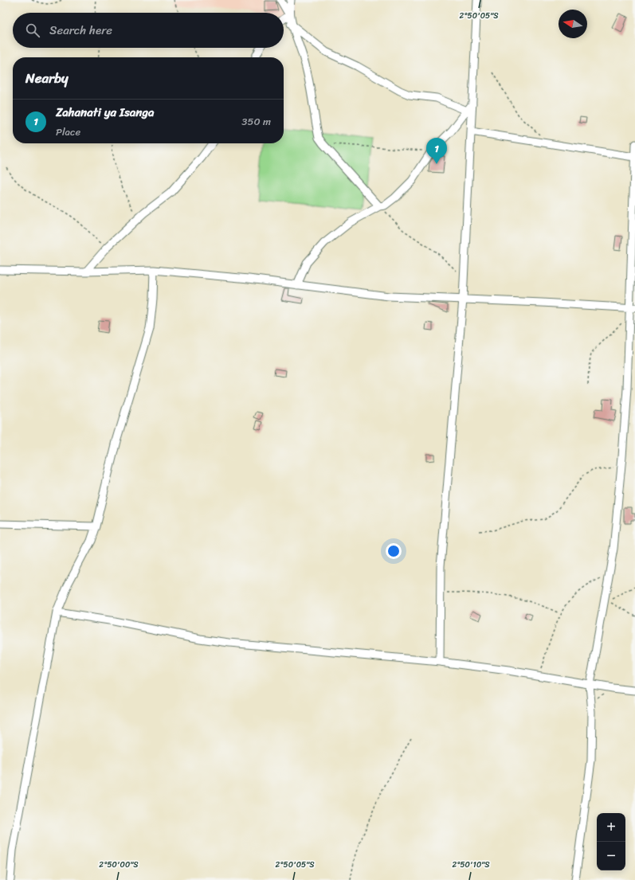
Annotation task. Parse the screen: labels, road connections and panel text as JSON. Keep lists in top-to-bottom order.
{
  "north": "left",
  "page": {
    "search": "Search here",
    "heading": "Nearby",
    "list": [
      {
        "mark": "1",
        "name": "Zahanati ya Isanga",
        "note": "Place",
        "value": "350 m"
      }
    ],
    "pins": "1",
    "map_buttons": ["+", "−"]
  },
  "coordinates": ["2°50'05\"S", "2°50'00\"S", "2°50'10\"S"]
}
